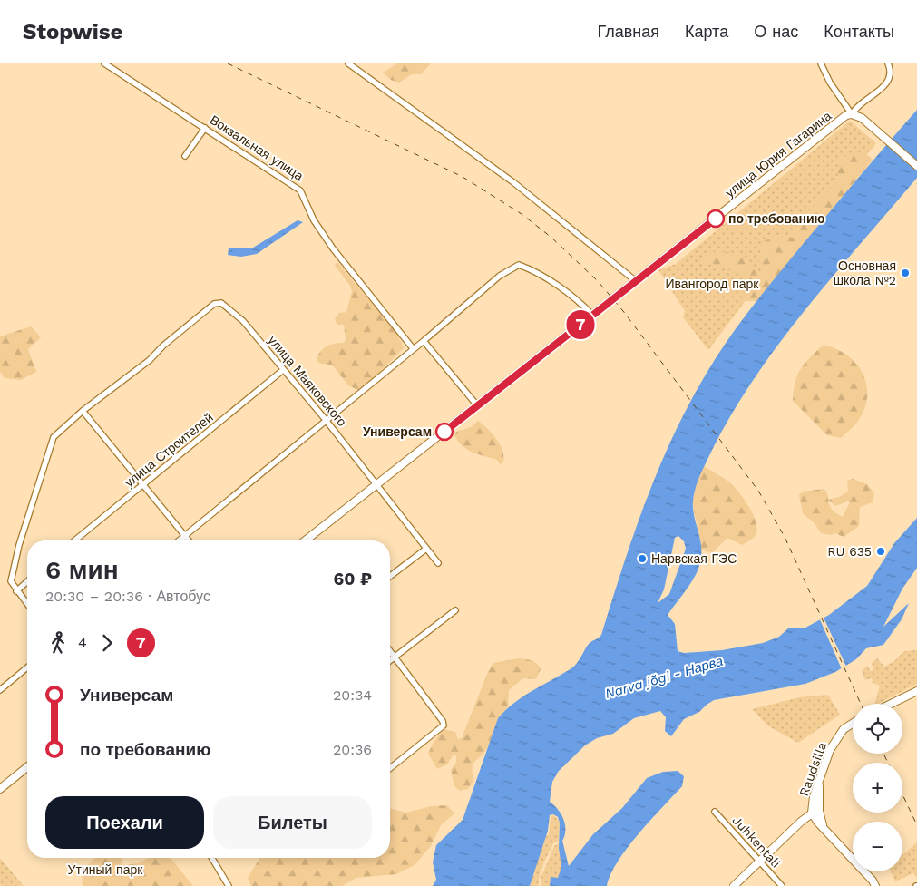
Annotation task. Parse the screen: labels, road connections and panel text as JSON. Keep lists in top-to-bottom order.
{
  "streets": {
    "street": [
      "Вокзальная улица",
      "улица Юрия Гагарина",
      "улица Маяковского",
      "улица Строителей",
      "Raudsilla",
      "Juhkentali"
    ]
  },
  "crossings": [
    ["улица Юрия Гагарина", "улица Маяковского"],
    ["улица Маяковского", "улица Строителей"],
    ["Raudsilla", "Juhkentali"]
  ],
  "water": ["Narva jõgi - Нарва"],
  "parks": ["Ивангород парк", "Утиный парк"],
  "places": [
    "по требованию",
    "Основная школа №2",
    "Универсам",
    "RU 635",
    "Нарвская ГЭС"
  ],
  "lines": ["bus line 7"],
  "page": {
    "header": "Stopwise",
    "nav": [
      "Главная",
      "Карта",
      "О нас",
      "Контакты"
    ],
    "on_map": "7",
    "heading": ["6 мин", "20:30 – 20:36 · Автобус", "60 ₽"],
    "legs": ["4", "7"],
    "list": [
      {
        "name": "Универсам",
        "value": "20:34"
      },
      {
        "name": "по требованию",
        "value": "20:36"
      }
    ],
    "map_buttons": ["+", "−"],
    "buttons": ["Поехали", "Билеты"]
  }
}
